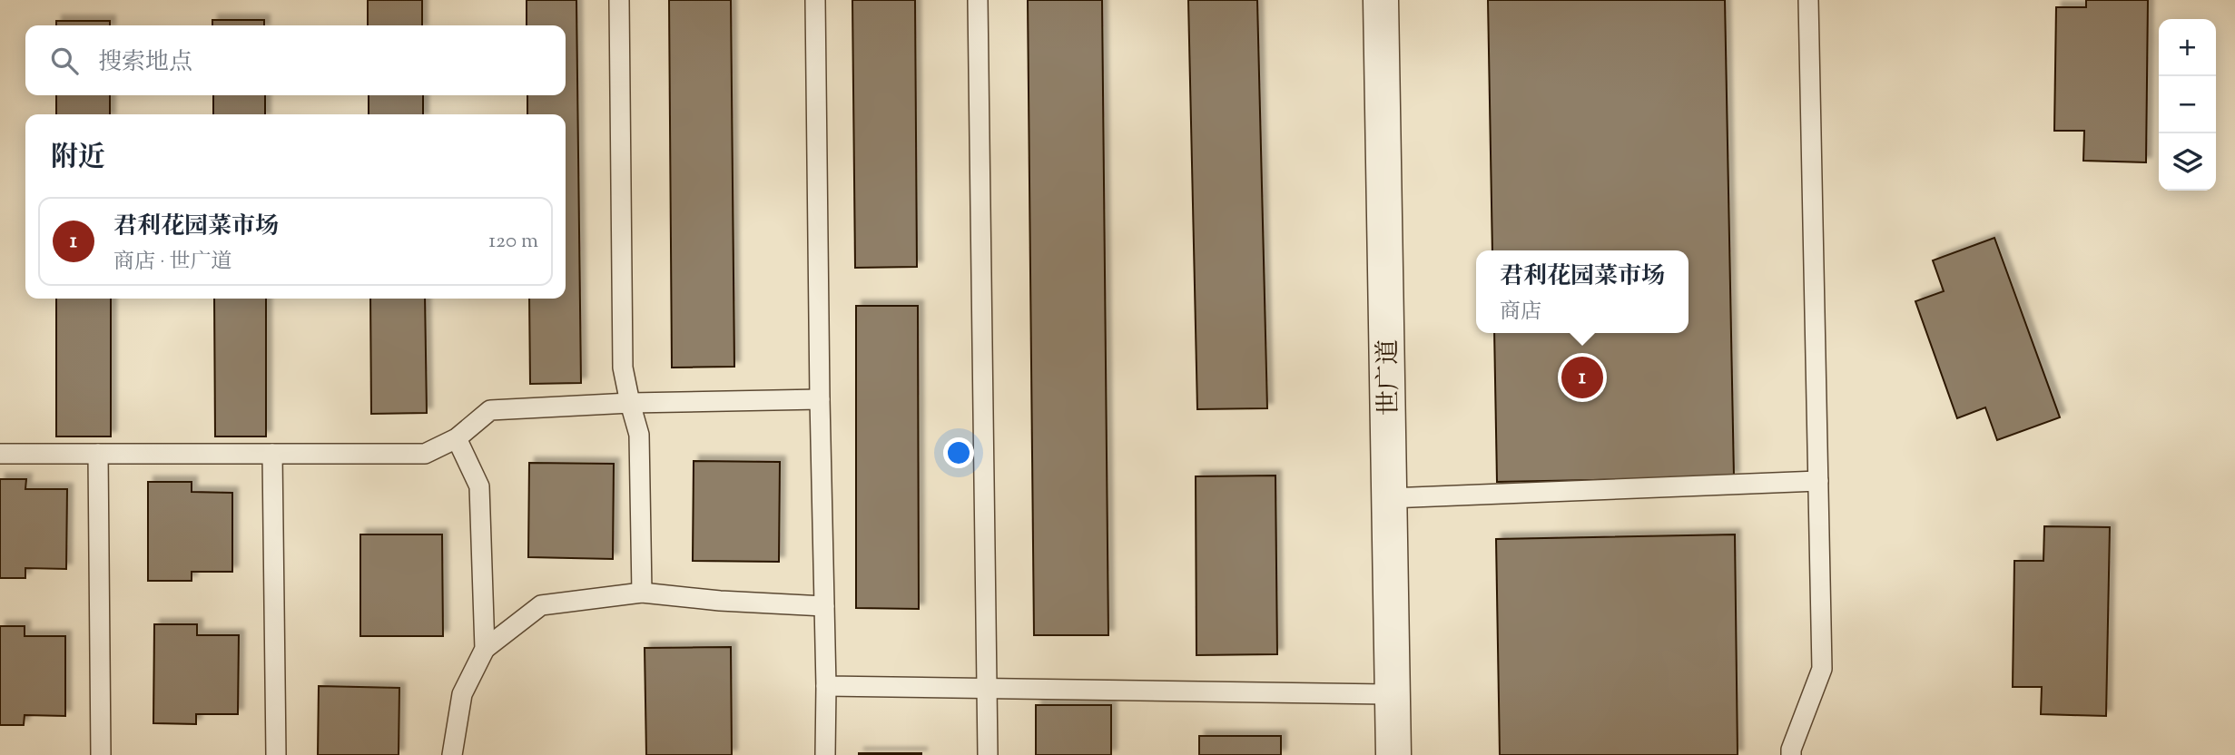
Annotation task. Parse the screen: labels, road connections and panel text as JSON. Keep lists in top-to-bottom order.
{
  "streets": {
    "street": ["世广道"]
  },
  "page": {
    "map_buttons": ["+", "−"],
    "search": "搜索地点",
    "heading": "附近",
    "list": [
      {
        "mark": "1",
        "name": "君利花园菜市场",
        "note": "商店 · 世广道",
        "value": "120 m"
      }
    ],
    "popup": ["君利花园菜市场", "商店"],
    "pins": "1"
  }
}
